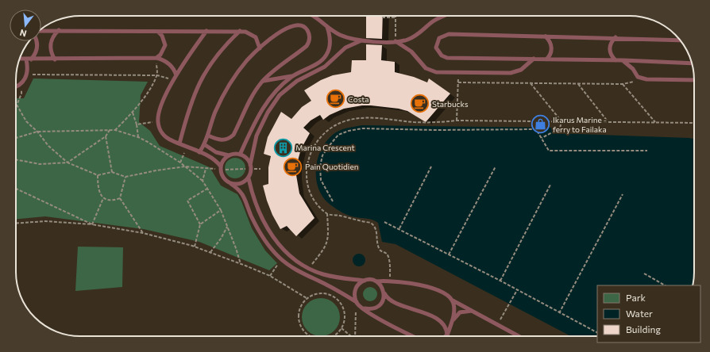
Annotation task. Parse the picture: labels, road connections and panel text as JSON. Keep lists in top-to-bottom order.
{
  "places": {
    "cafe": ["Costa", "Starbucks", "Pain Quotidien"],
    "shop": ["Ikarus Marine - ferry to Failaka"],
    "building": ["Marina Crescent"]
  },
  "legend": ["Park", "Water", "Building"],
  "north": "bottom"
}
